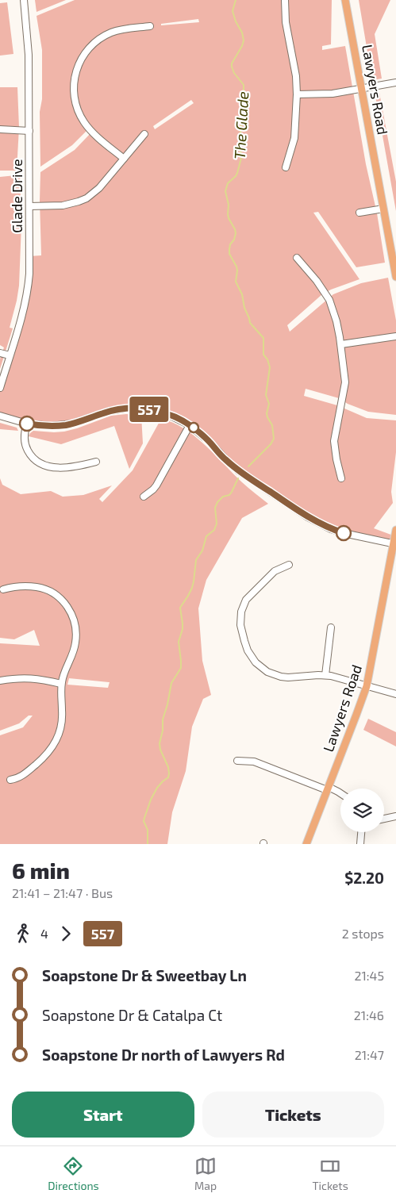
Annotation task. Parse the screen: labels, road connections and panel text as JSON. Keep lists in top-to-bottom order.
{
  "streets": {
    "main road": ["Lawyers Road"],
    "street": ["Glade Drive"]
  },
  "water": ["The Glade"],
  "lines": ["bus line 557"],
  "page": {
    "on_map": "557",
    "heading": ["6 min", "21:41 – 21:47 · Bus", "$2.20"],
    "legs": ["4", "557", "2 stops"],
    "list": [
      {
        "name": "Soapstone Dr & Sweetbay Ln",
        "value": "21:45"
      },
      {
        "name": "Soapstone Dr & Catalpa Ct",
        "value": "21:46"
      },
      {
        "name": "Soapstone Dr north of Lawyers Rd",
        "value": "21:47"
      }
    ],
    "buttons": ["Start", "Tickets"],
    "tabs": ["Directions", "Map", "Tickets"]
  }
}
